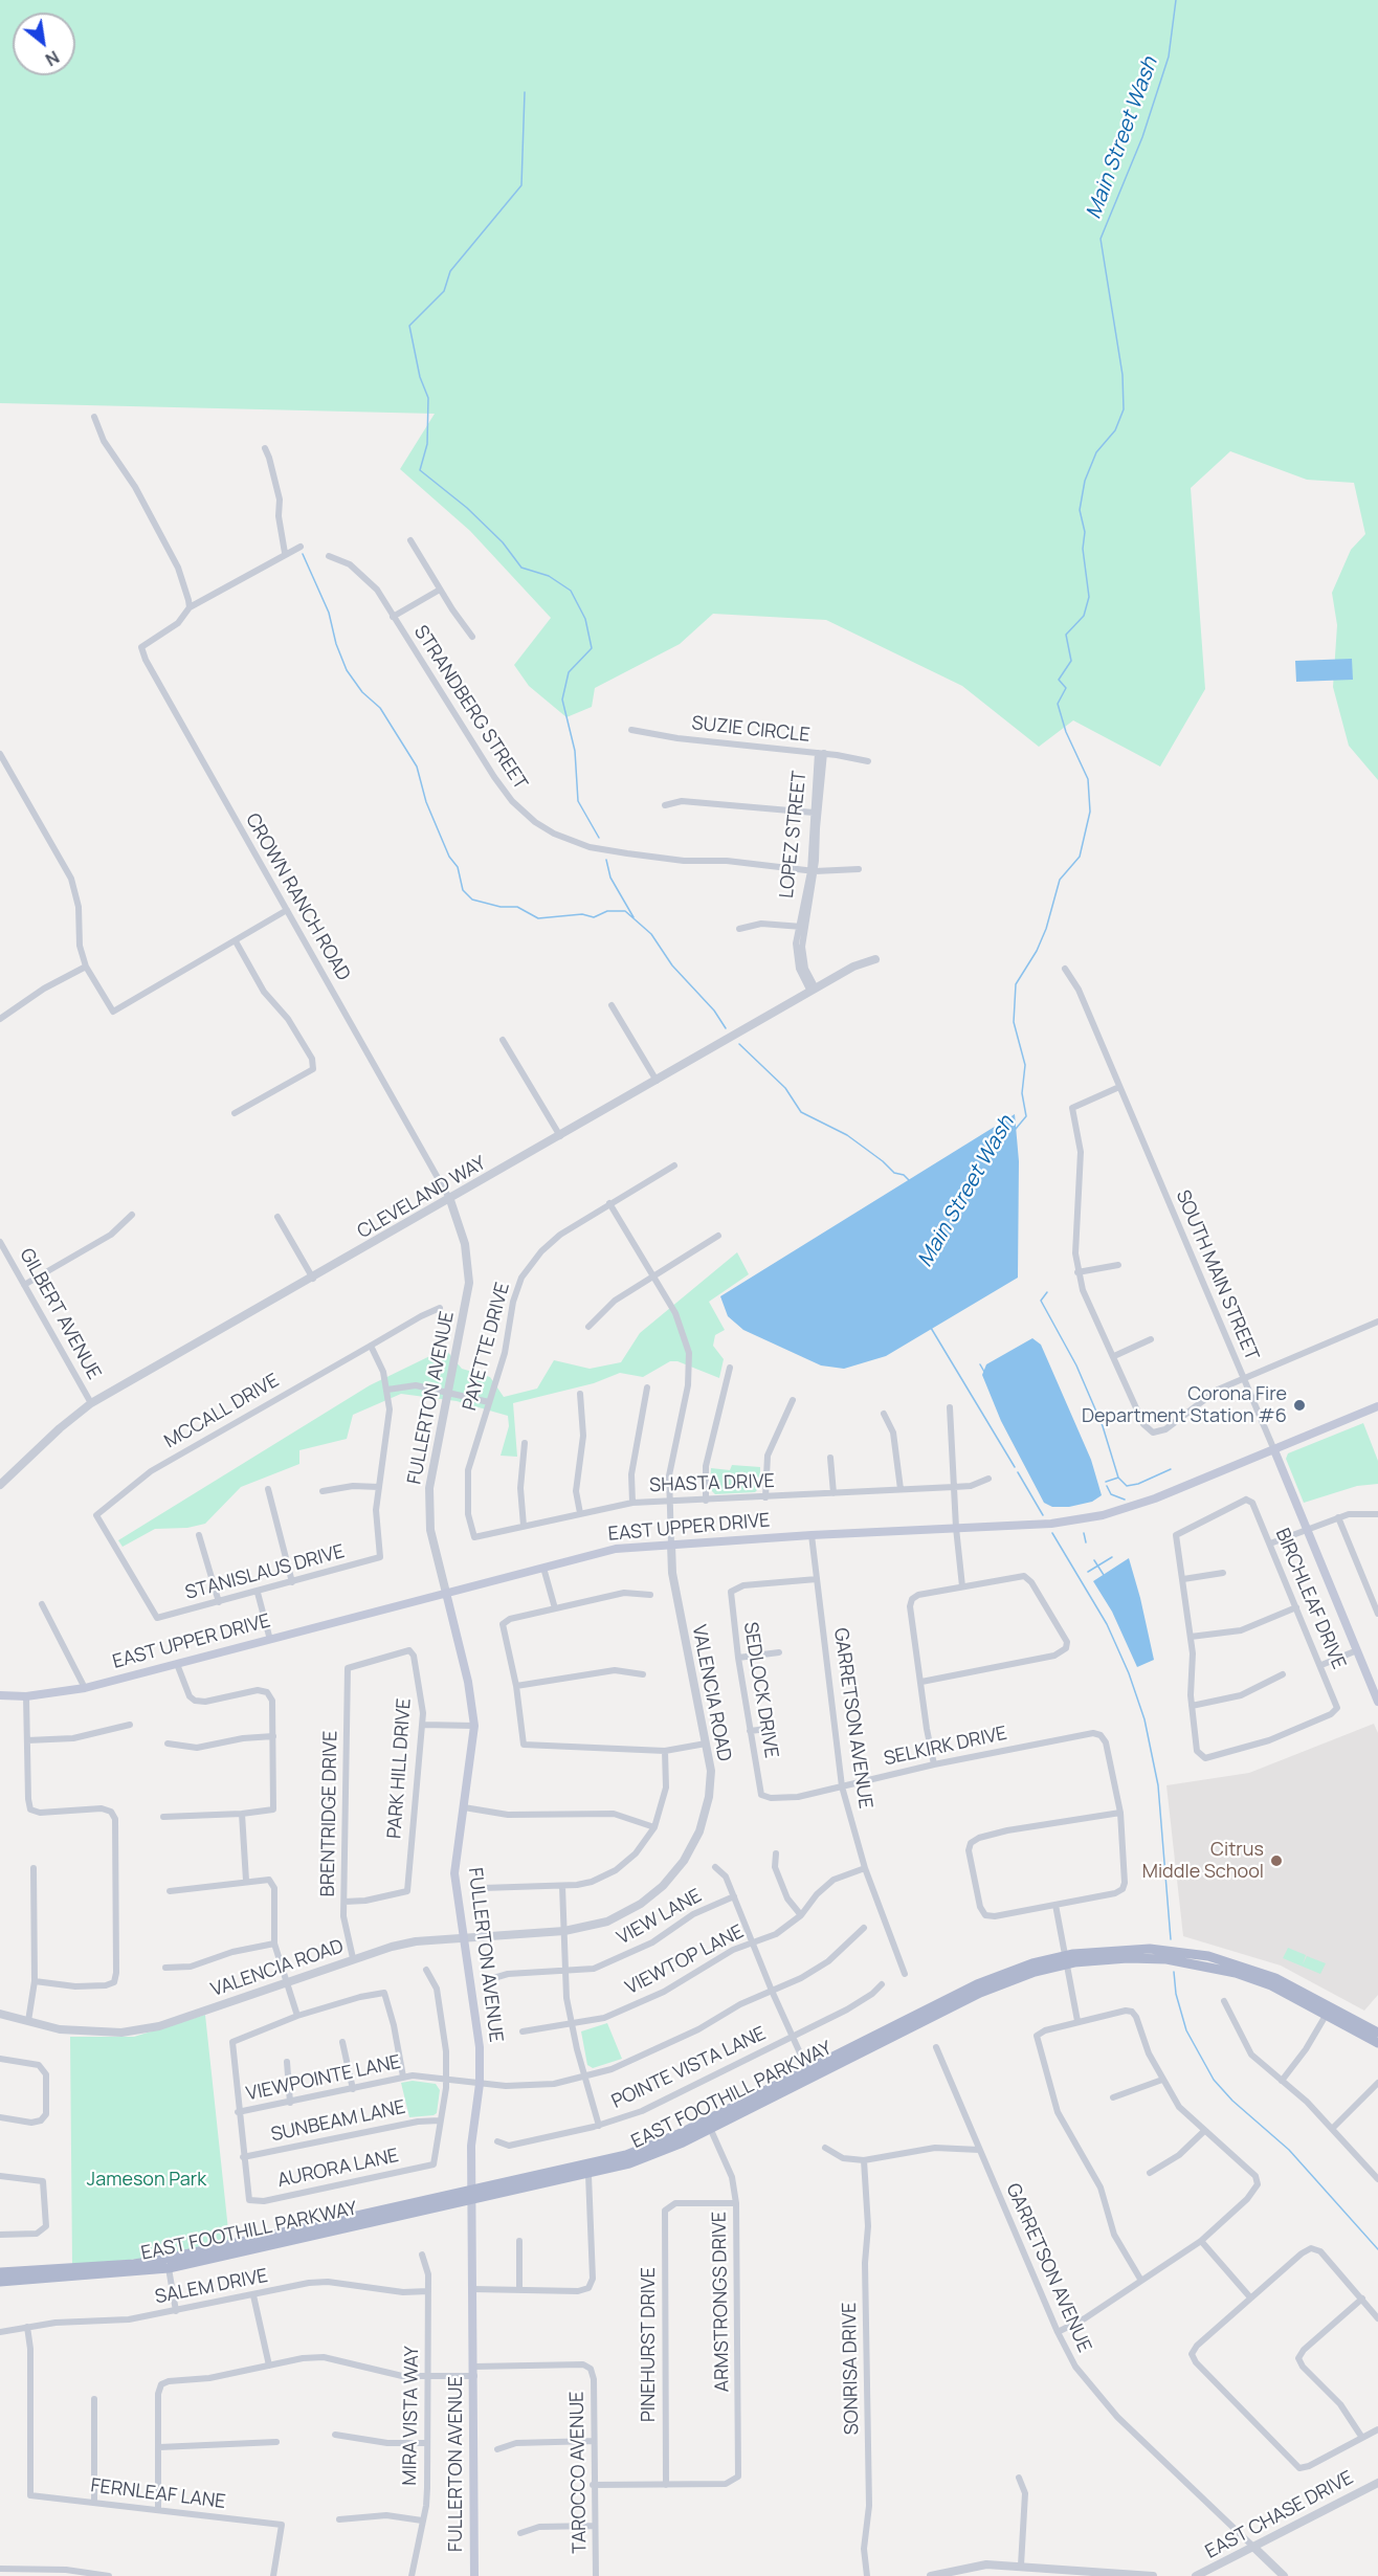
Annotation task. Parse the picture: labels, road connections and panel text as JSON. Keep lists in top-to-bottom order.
{
  "streets": {
    "main road": [
      "SOUTH MAIN STREET",
      "FULLERTON AVENUE",
      "EAST UPPER DRIVE",
      "EAST FOOTHILL PARKWAY"
    ],
    "street": [
      "STRANDBERG STREET",
      "SUZIE CIRCLE",
      "LOPEZ STREET",
      "CROWN RANCH ROAD",
      "CLEVELAND WAY",
      "GILBERT AVENUE",
      "PAYETTE DRIVE",
      "MCCALL DRIVE",
      "SHASTA DRIVE",
      "STANISLAUS DRIVE",
      "BIRCHLEAF DRIVE",
      "SEDLOCK DRIVE",
      "VALENCIA ROAD",
      "GARRETSON AVENUE",
      "SELKIRK DRIVE",
      "PARK HILL DRIVE",
      "BRENTRIDGE DRIVE",
      "VIEW LANE",
      "VIEWTOP LANE",
      "POINTE VISTA LANE",
      "VIEWPOINTE LANE",
      "SUNBEAM LANE",
      "AURORA LANE",
      "SALEM DRIVE",
      "ARMSTRONGS DRIVE",
      "PINEHURST DRIVE",
      "SONRISA DRIVE",
      "MIRA VISTA WAY",
      "TAROCCO AVENUE",
      "FERNLEAF LANE",
      "EAST CHASE DRIVE"
    ]
  },
  "crossings": [
    ["STRANDBERG STREET", "LOPEZ STREET"],
    ["SUZIE CIRCLE", "LOPEZ STREET"],
    ["LOPEZ STREET", "CLEVELAND WAY"],
    ["CROWN RANCH ROAD", "CLEVELAND WAY"],
    ["CROWN RANCH ROAD", "FULLERTON AVENUE"],
    ["CLEVELAND WAY", "GILBERT AVENUE"],
    ["CLEVELAND WAY", "FULLERTON AVENUE"],
    ["SOUTH MAIN STREET", "EAST UPPER DRIVE"],
    ["PAYETTE DRIVE", "SHASTA DRIVE"],
    ["PAYETTE DRIVE", "VALENCIA ROAD"],
    ["FULLERTON AVENUE", "EAST UPPER DRIVE"],
    ["FULLERTON AVENUE", "VALENCIA ROAD"],
    ["FULLERTON AVENUE", "VIEWPOINTE LANE"],
    ["FULLERTON AVENUE", "EAST FOOTHILL PARKWAY"],
    ["FULLERTON AVENUE", "TAROCCO AVENUE"],
    ["MCCALL DRIVE", "STANISLAUS DRIVE"],
    ["SHASTA DRIVE", "VALENCIA ROAD"],
    ["EAST UPPER DRIVE", "VALENCIA ROAD"],
    ["EAST UPPER DRIVE", "GARRETSON AVENUE"],
    ["SEDLOCK DRIVE", "GARRETSON AVENUE"],
    ["SEDLOCK DRIVE", "SELKIRK DRIVE"],
    ["VALENCIA ROAD", "BRENTRIDGE DRIVE"],
    ["GARRETSON AVENUE", "SELKIRK DRIVE"],
    ["GARRETSON AVENUE", "VIEWTOP LANE"],
    ["GARRETSON AVENUE", "EAST CHASE DRIVE"],
    ["PARK HILL DRIVE", "BRENTRIDGE DRIVE"],
    ["EAST FOOTHILL PARKWAY", "ARMSTRONGS DRIVE"],
    ["SUNBEAM LANE", "AURORA LANE"],
    ["SALEM DRIVE", "MIRA VISTA WAY"],
    ["SALEM DRIVE", "FERNLEAF LANE"],
    ["ARMSTRONGS DRIVE", "PINEHURST DRIVE"]
  ],
  "water": ["Main Street Wash"],
  "parks": ["Jameson Park"],
  "places": ["Corona Fire Department Station #6", "Citrus Middle School"],
  "north": "bottom right"
}
